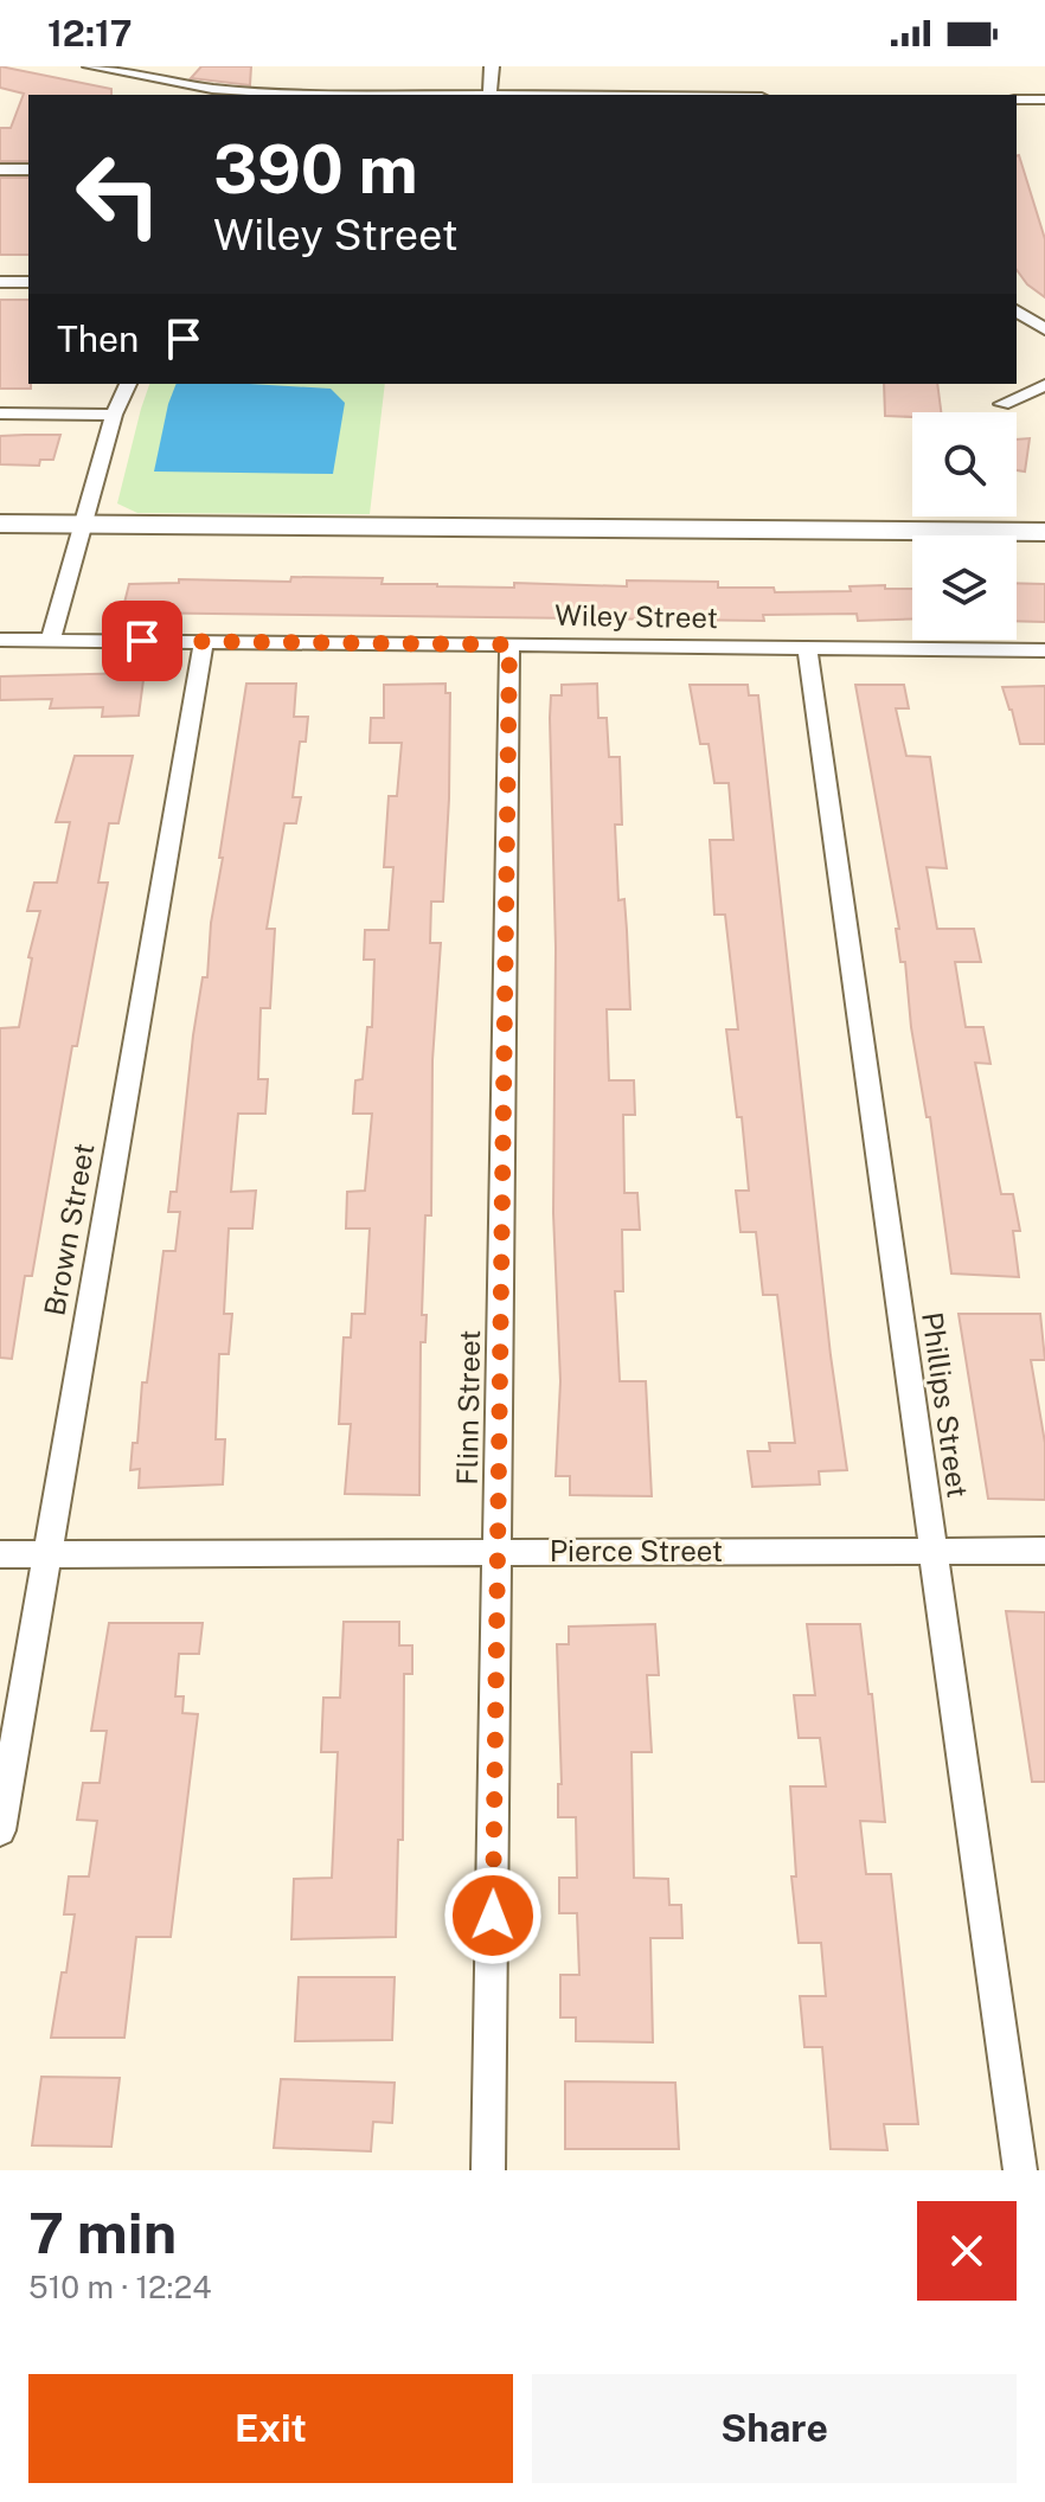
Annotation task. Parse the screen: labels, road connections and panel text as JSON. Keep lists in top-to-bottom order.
{
  "streets": {
    "street": [
      "Wiley Street",
      "Brown Street",
      "Phillips Street",
      "Flinn Street",
      "Pierce Street"
    ]
  },
  "crossings": [
    ["Wiley Street", "Brown Street"],
    ["Wiley Street", "Phillips Street"],
    ["Wiley Street", "Flinn Street"],
    ["Brown Street", "Pierce Street"],
    ["Phillips Street", "Pierce Street"],
    ["Flinn Street", "Pierce Street"]
  ],
  "page": {
    "status": "12:17",
    "turn": ["390 m", "Wiley Street"],
    "then": "Then",
    "heading": ["7 min", "510 m · 12:24"],
    "buttons": ["Exit", "Share"]
  }
}
